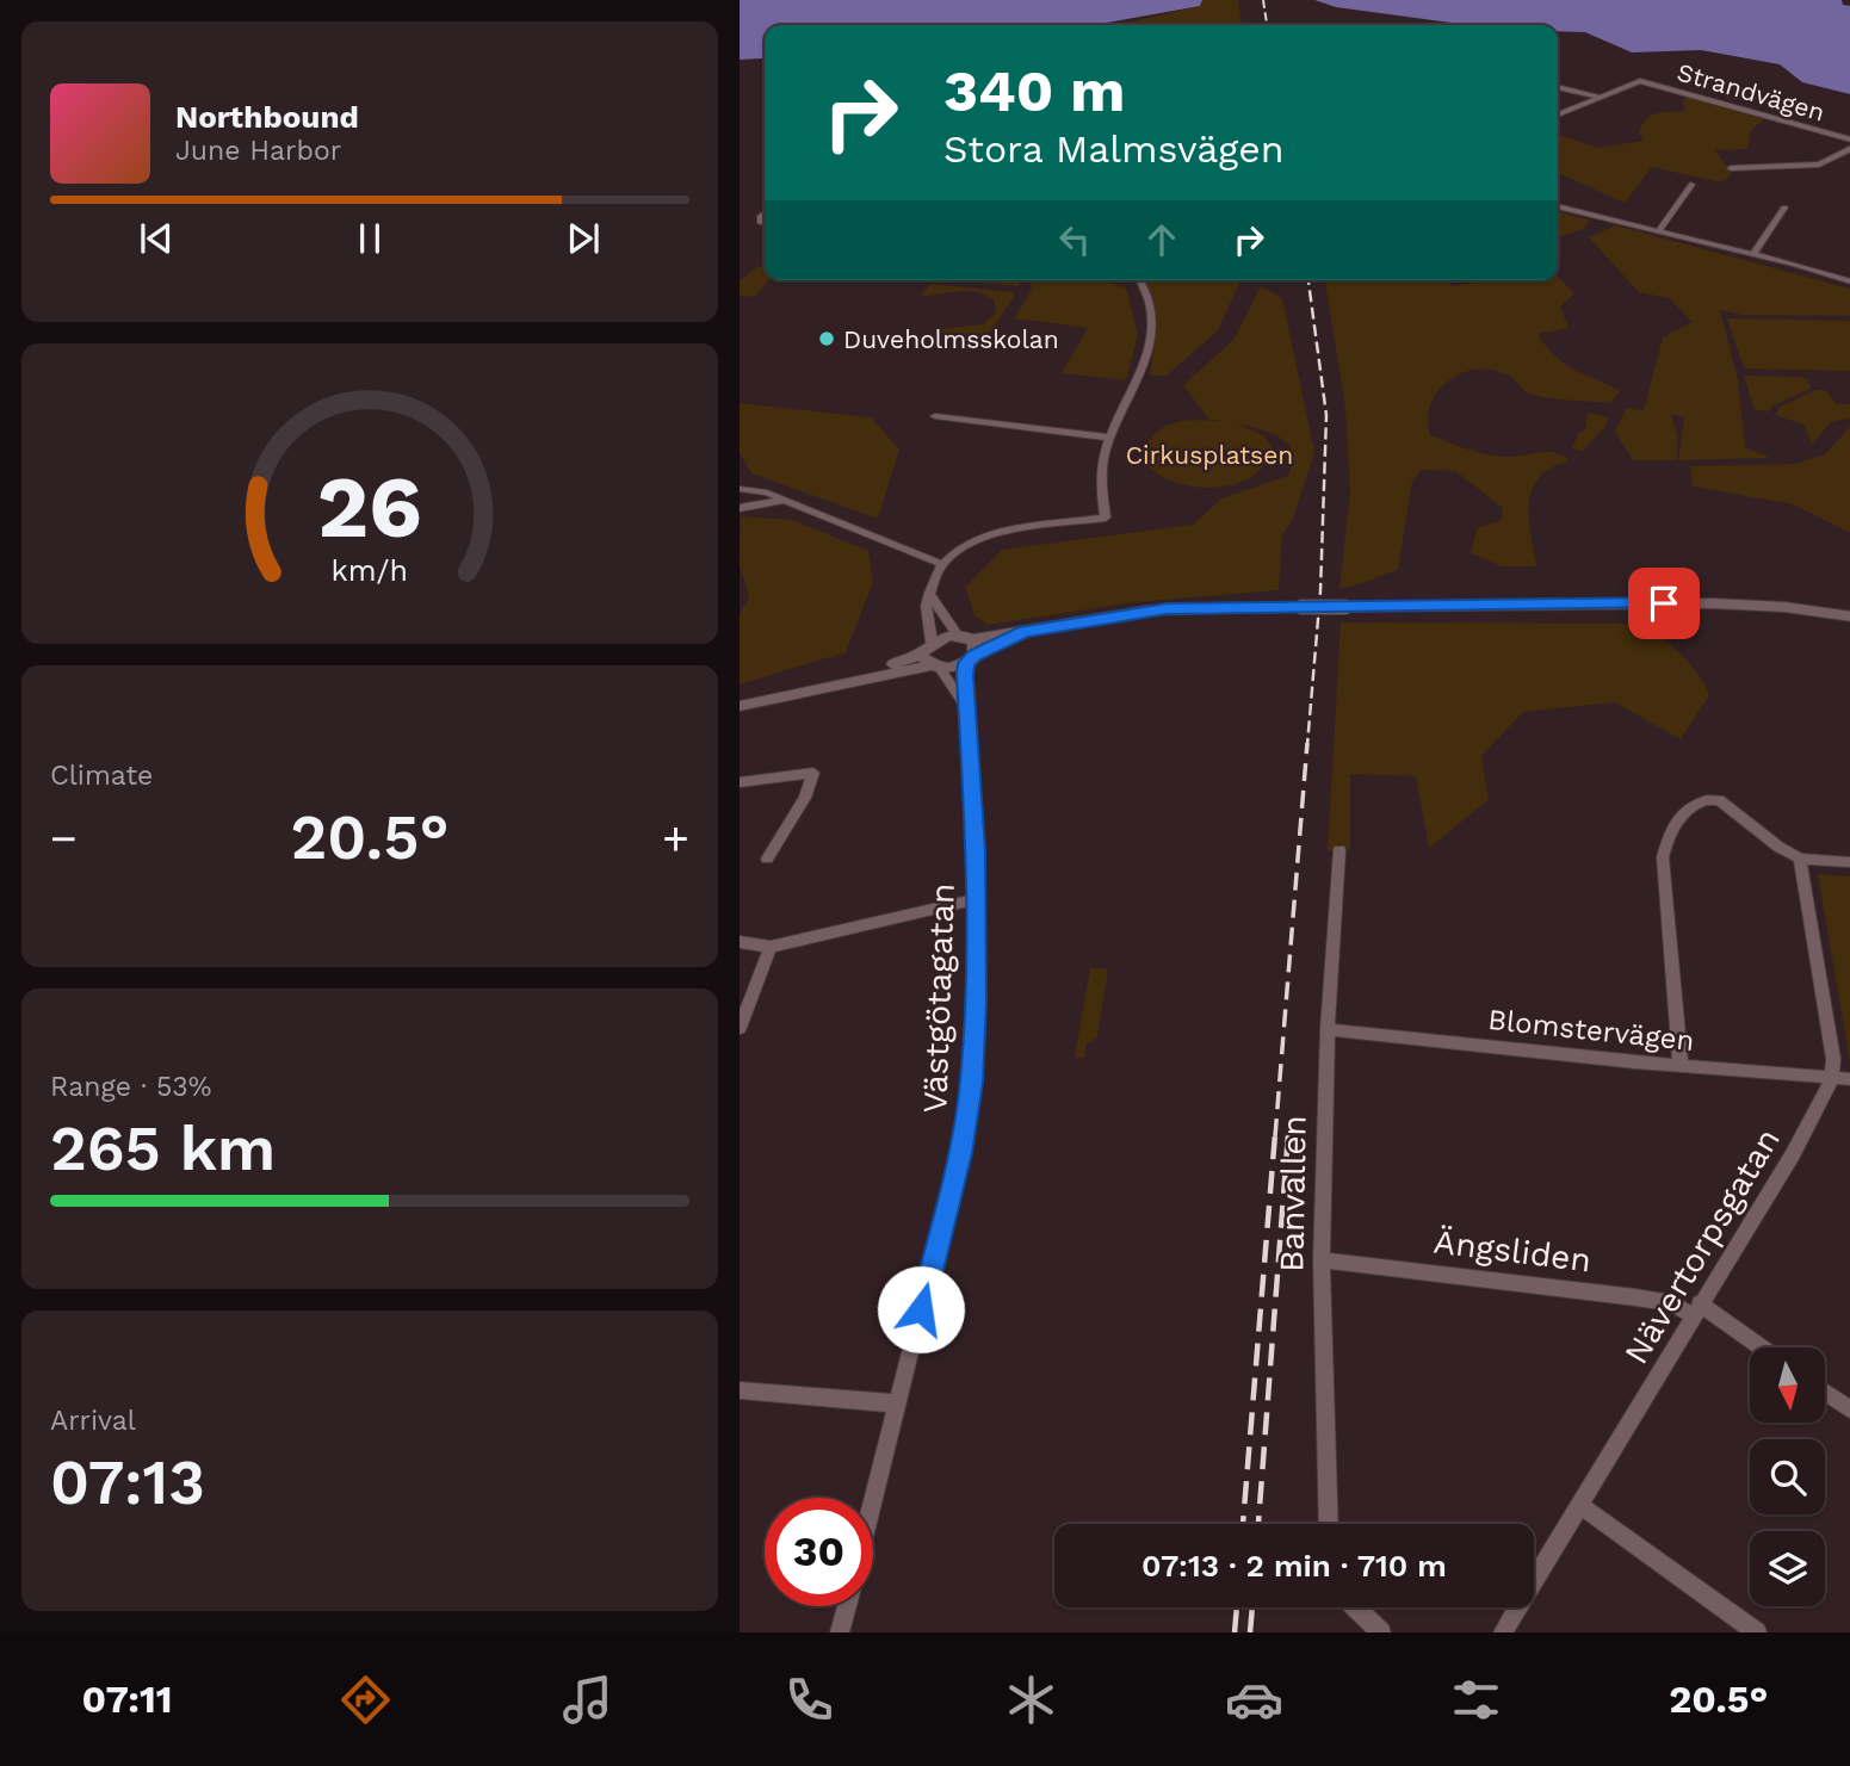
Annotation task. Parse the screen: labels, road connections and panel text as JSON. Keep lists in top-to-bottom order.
{
  "streets": {
    "street": [
      "Strandvägen",
      "Västgötagatan",
      "Blomstervägen",
      "Banvallen",
      "Nävertorpsgatan",
      "Ängsliden"
    ]
  },
  "crossings": [
    ["Blomstervägen", "Banvallen"],
    ["Blomstervägen", "Nävertorpsgatan"],
    ["Banvallen", "Ängsliden"],
    ["Nävertorpsgatan", "Ängsliden"]
  ],
  "parks": ["Cirkusplatsen"],
  "places": ["Duveholmsskolan"],
  "north": "bottom",
  "page": {
    "turn": ["340 m", "Stora Malmsvägen"],
    "song": ["Northbound", "June Harbor"],
    "tile": [
      "Climate",
      ["Range · 53%", "265 km"],
      ["Arrival", "07:13"]
    ],
    "heat": ["−", "20.5°", "+"],
    "limit": "30",
    "trip": "07:13 · 2 min · 710 m",
    "tabs": ["07:11", "20.5°"],
    "gauge": ["26", "km/h"]
  }
}
